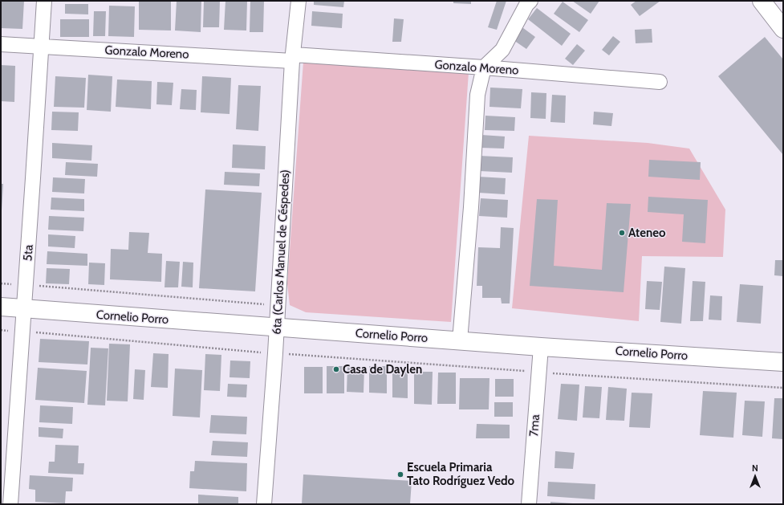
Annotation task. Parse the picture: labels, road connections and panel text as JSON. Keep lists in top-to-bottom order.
{
  "streets": {
    "street": [
      "Gonzalo Moreno",
      "6ta (Carlos Manuel de Céspedes)",
      "5ta",
      "Cornelio Porro",
      "7ma"
    ]
  },
  "crossings": [
    ["Gonzalo Moreno", "6ta (Carlos Manuel de Céspedes)"],
    ["Gonzalo Moreno", "5ta"],
    ["6ta (Carlos Manuel de Céspedes)", "Cornelio Porro"],
    ["5ta", "Cornelio Porro"],
    ["Cornelio Porro", "7ma"]
  ],
  "places": ["Ateneo", "Casa de Daylen", "Escuela Primaria Tato Rodríguez Vedo"],
  "north": "top"
}
